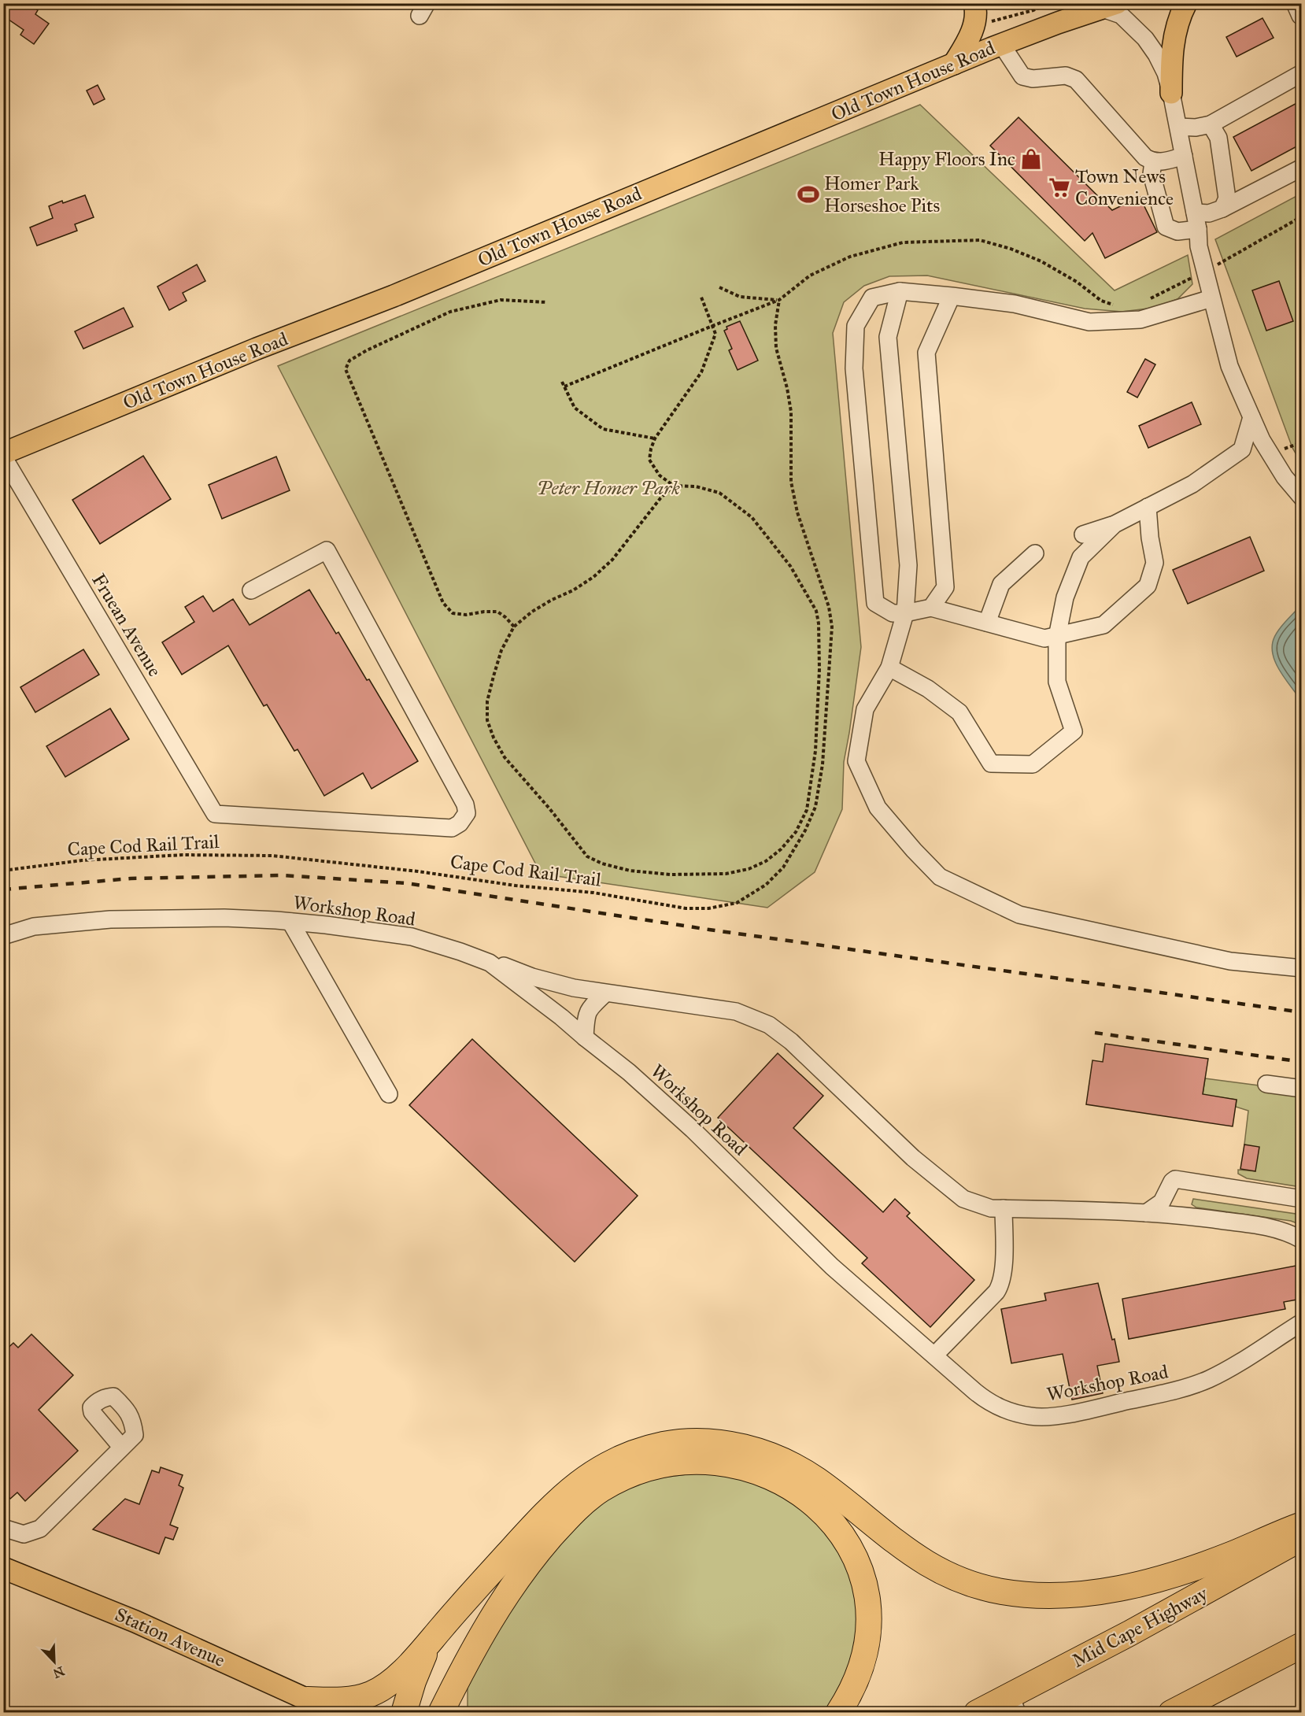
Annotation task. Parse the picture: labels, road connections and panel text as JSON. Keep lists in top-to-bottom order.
{
  "streets": {
    "highway": ["Mid Cape Highway"],
    "main road": ["Old Town House Road", "Station Avenue"],
    "street": ["Fruean Avenue", "Workshop Road"],
    "path": ["Cape Cod Rail Trail"]
  },
  "crossings": [
    ["Old Town House Road", "Fruean Avenue"]
  ],
  "parks": ["Peter Homer Park"],
  "places": {
    "shop": ["Happy Floors Inc"],
    "supermarket": ["Town News Convenience"],
    "sports": ["Homer Park Horseshoe Pits"]
  },
  "north": "bottom right"
}
